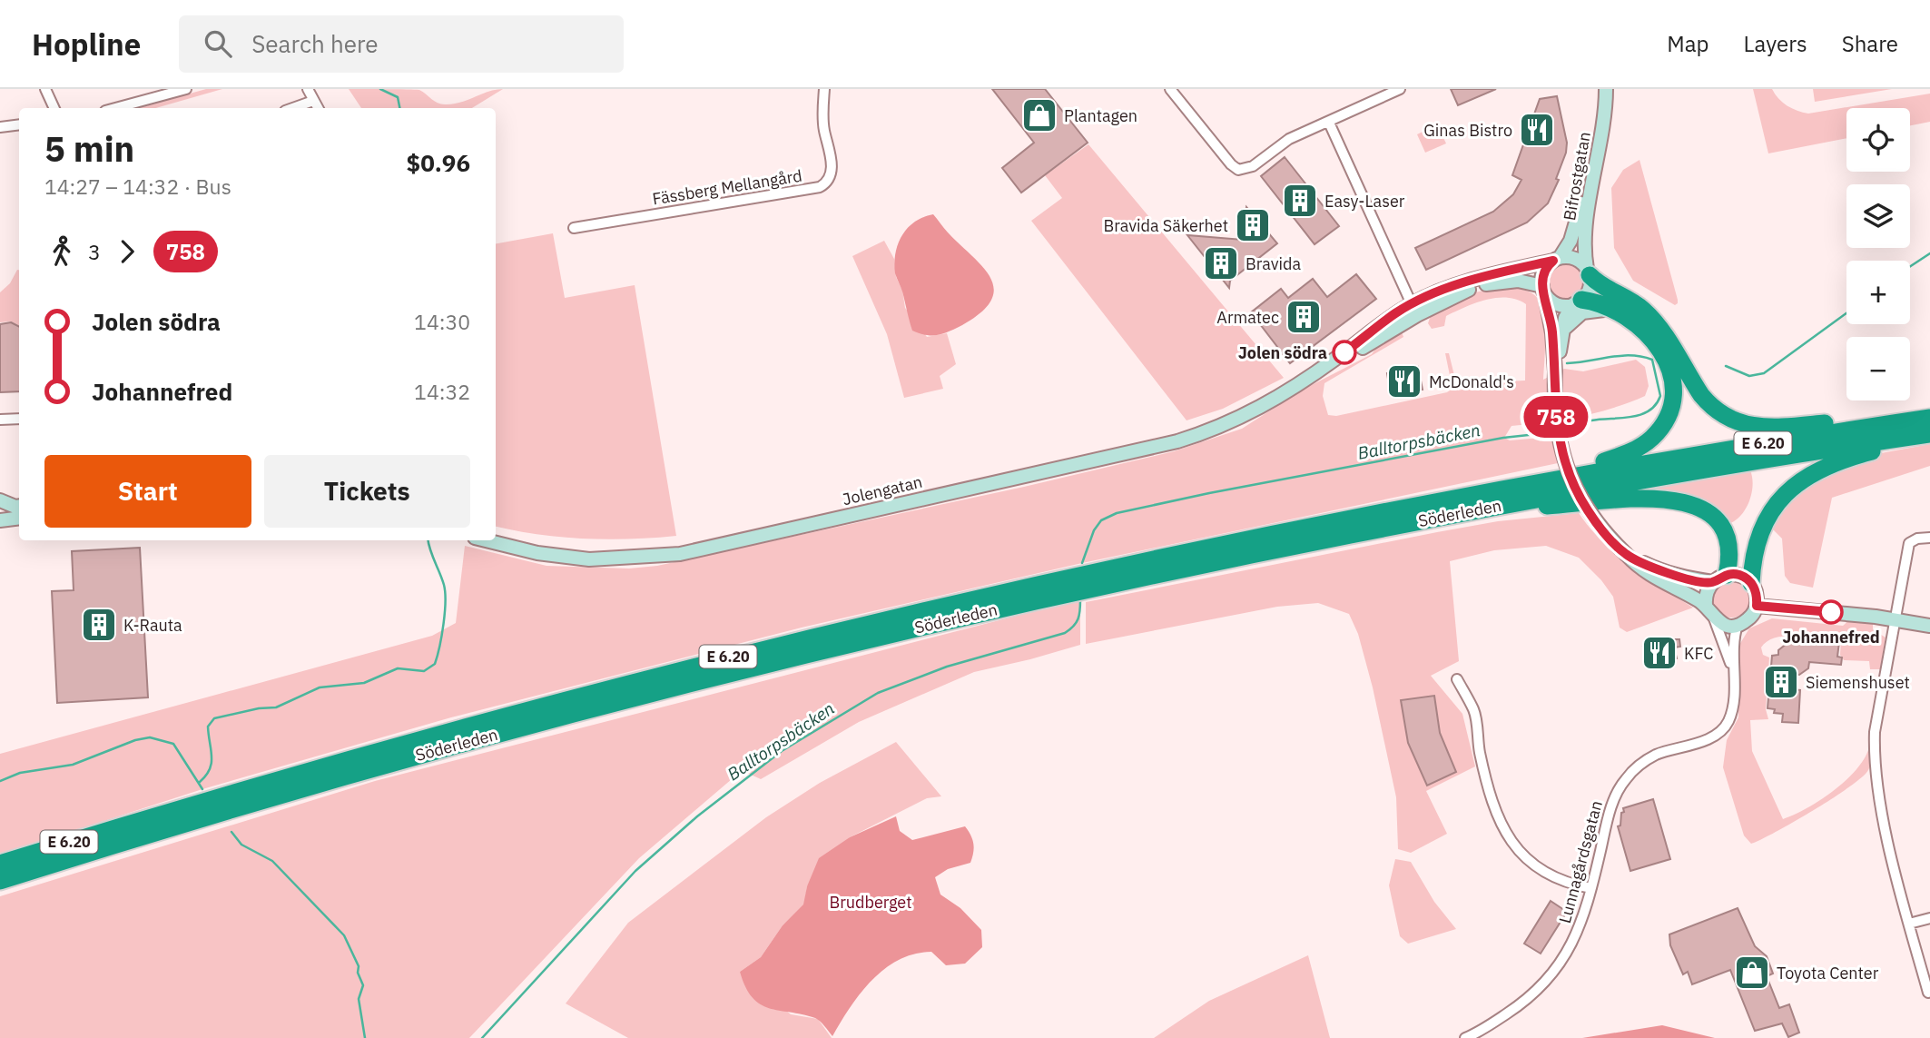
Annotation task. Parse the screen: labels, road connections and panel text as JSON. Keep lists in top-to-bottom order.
{
  "streets": {
    "highway": ["E 6.20", "Söderleden"],
    "street": [
      "Bifrostgatan",
      "Fässberg Mellangård",
      "Jolengatan",
      "Lunnagårdsgatan"
    ]
  },
  "crossings": [
    ["Bifrostgatan", "Jolengatan"]
  ],
  "water": ["Balltorpsbäcken"],
  "parks": ["Brudberget"],
  "places": {
    "shop": ["Plantagen", "Toyota Center"],
    "restaurant": ["Ginas Bistro", "McDonald's", "KFC"],
    "building": [
      "Easy-Laser",
      "Bravida Säkerhet",
      "Bravida",
      "Armatec",
      "K-Rauta",
      "Siemenshuset"
    ],
    "other": ["Jolen södra", "Johannefred"]
  },
  "lines": ["bus line 758"],
  "page": {
    "header": "Hopline",
    "search": "Search here",
    "nav": ["Map", "Layers", "Share"],
    "on_map": "758",
    "map_buttons": ["+", "−"],
    "heading": ["5 min", "14:27 – 14:32 · Bus", "$0.96"],
    "legs": ["3", "758"],
    "list": [
      {
        "name": "Jolen södra",
        "value": "14:30"
      },
      {
        "name": "Johannefred",
        "value": "14:32"
      }
    ],
    "buttons": ["Start", "Tickets"]
  }
}
